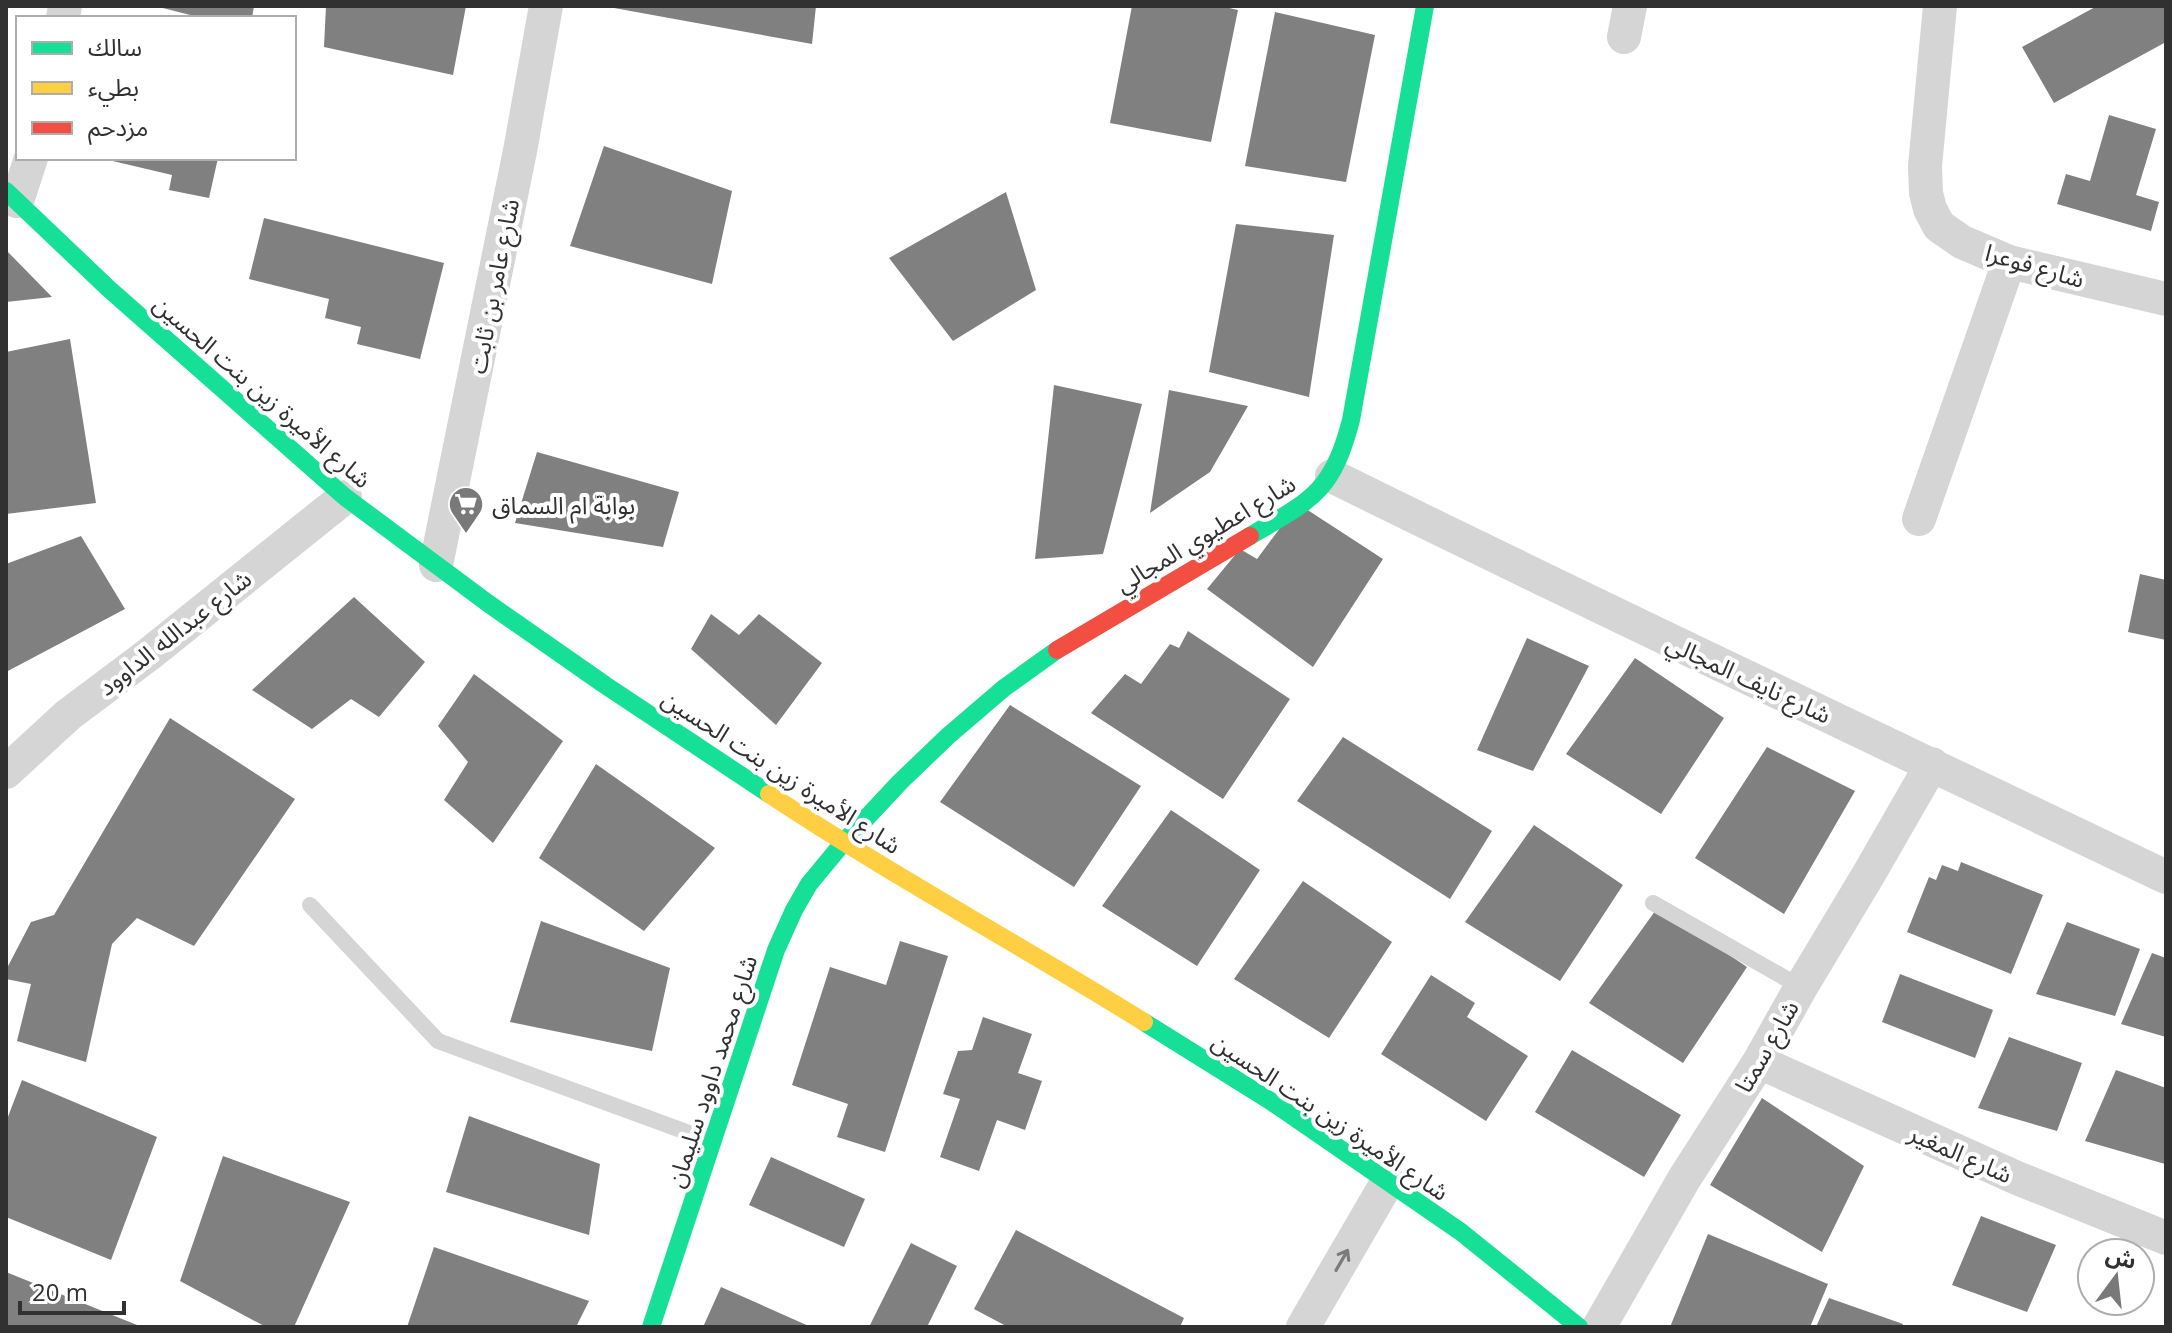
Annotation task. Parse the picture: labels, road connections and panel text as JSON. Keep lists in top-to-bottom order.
{
  "streets": {
    "street": [
      "شارع فوعرا",
      "شارع عامر بن ثابت",
      "شارع الأميرة زين بنت الحسين",
      "شارع اعطيوي المجالي",
      "شارع عبدالله الداوود",
      "شارع نايف المجالي",
      "شارع سمتا",
      "شارع محمد داوود سليمان",
      "شارع المغير"
    ]
  },
  "crossings": [
    ["شارع عامر بن ثابت", "شارع الأميرة زين بنت الحسين"],
    ["شارع الأميرة زين بنت الحسين", "شارع اعطيوي المجالي"],
    ["شارع الأميرة زين بنت الحسين", "شارع عبدالله الداوود"],
    ["شارع الأميرة زين بنت الحسين", "شارع محمد داوود سليمان"],
    ["شارع اعطيوي المجالي", "شارع نايف المجالي"],
    ["شارع اعطيوي المجالي", "شارع محمد داوود سليمان"],
    ["شارع نايف المجالي", "شارع سمتا"],
    ["شارع سمتا", "شارع المغير"]
  ],
  "places": {
    "supermarket": ["بوابة ام السماق"]
  },
  "legend": ["سالك", "بطيء", "مزدحم"],
  "scale_bar": "20 m",
  "north": "top"
}
